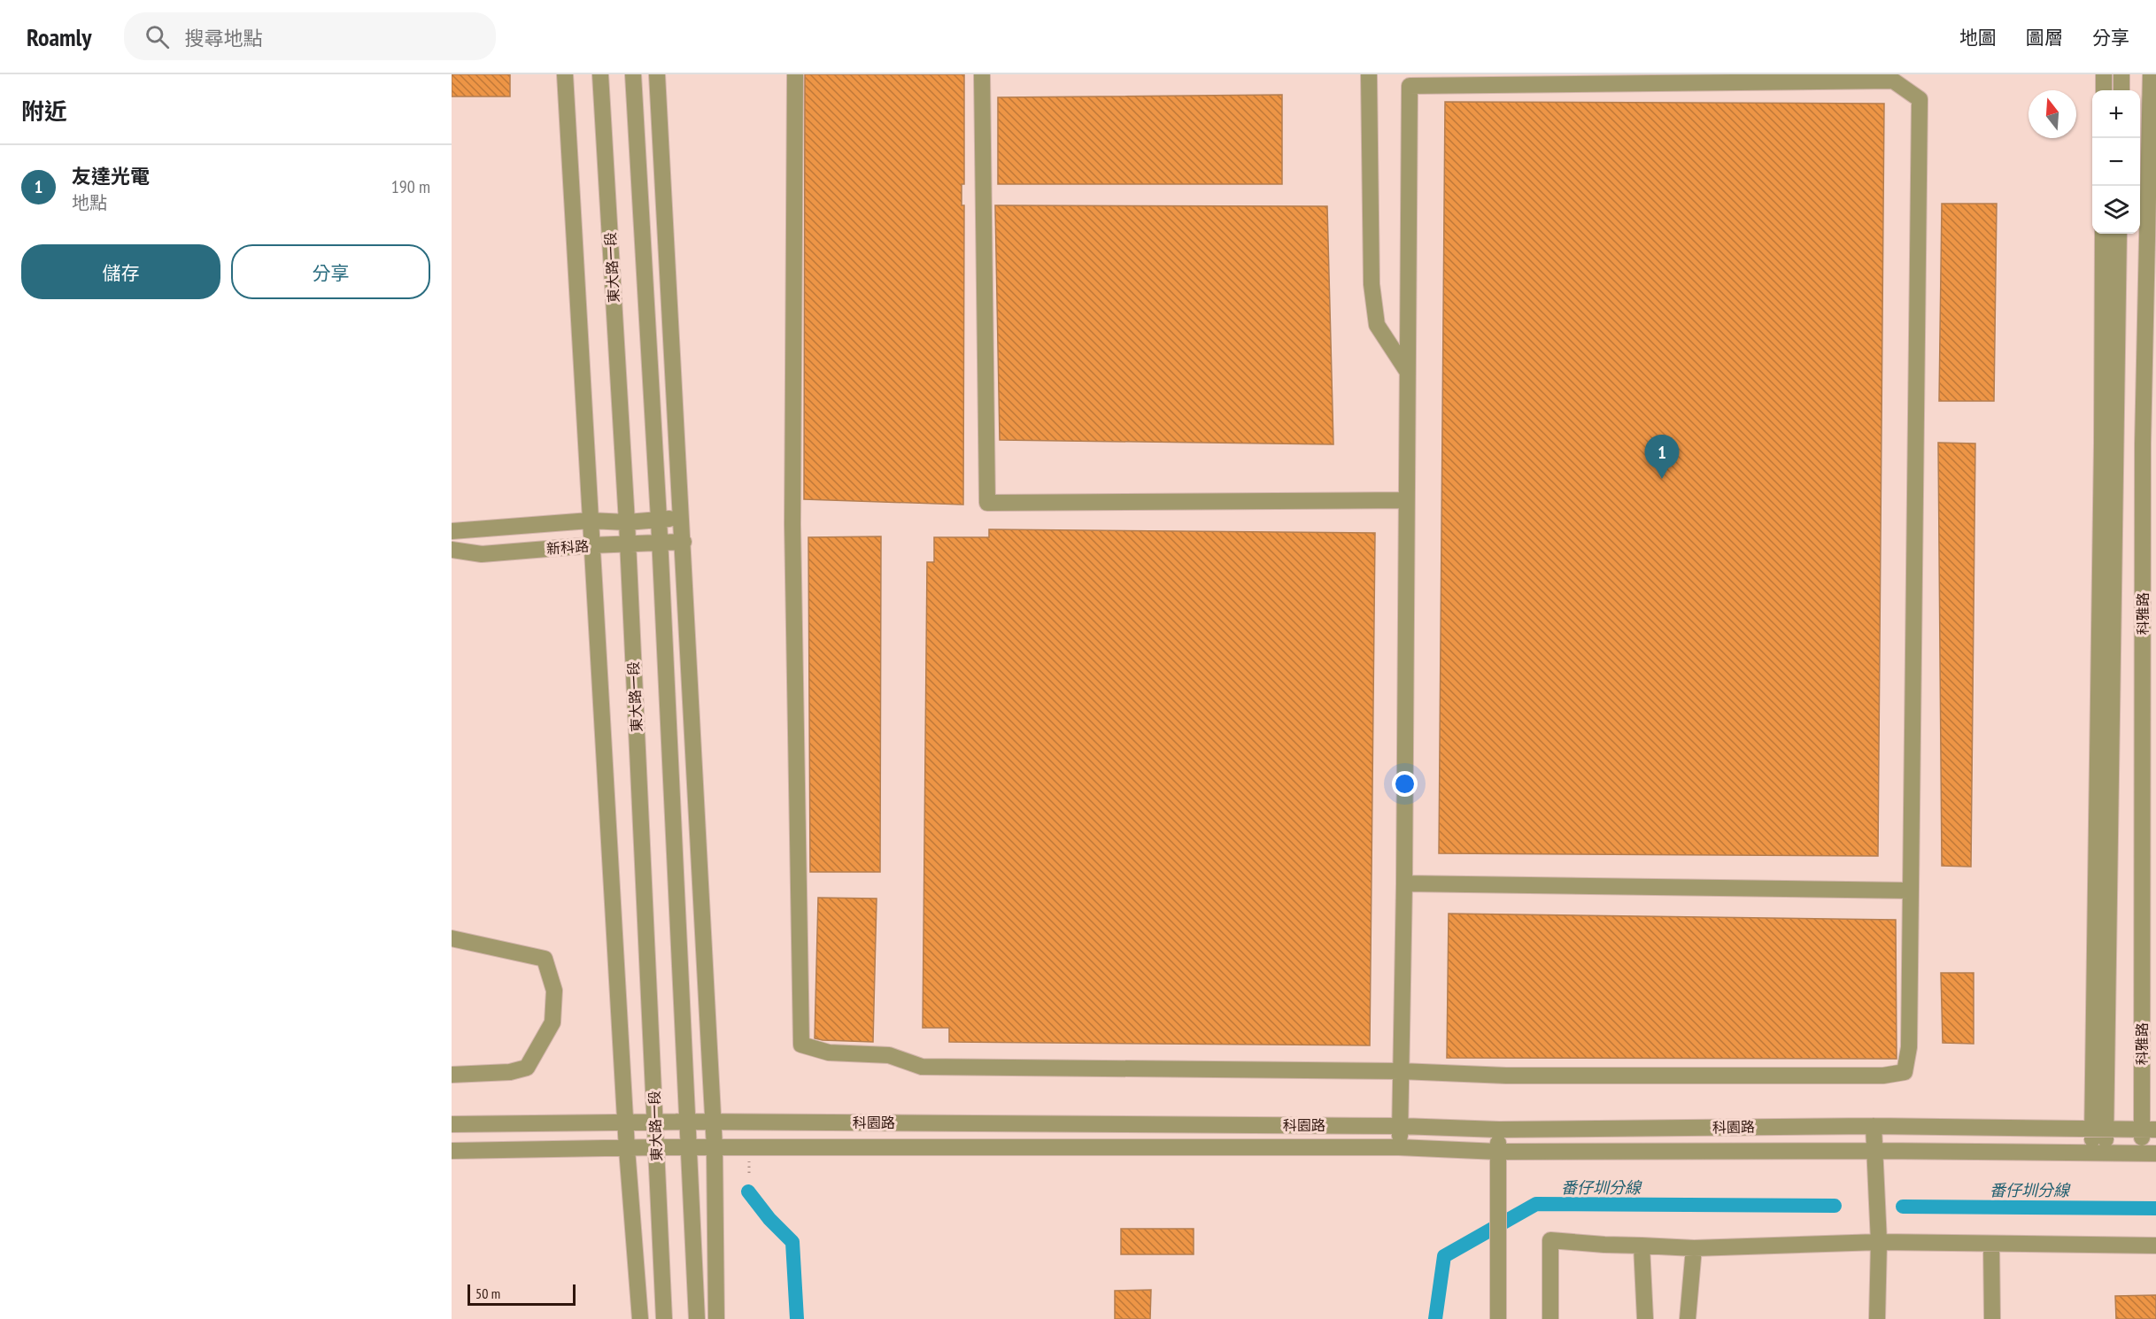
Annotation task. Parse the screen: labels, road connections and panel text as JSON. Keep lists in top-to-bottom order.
{
  "streets": {
    "street": [
      "東大路一段",
      "新科路",
      "科雅路",
      "科園路"
    ]
  },
  "crossings": [
    ["東大路一段", "新科路"],
    ["東大路一段", "科園路"],
    ["科雅路", "科園路"]
  ],
  "water": ["番仔圳分線"],
  "scale_bar": "50 m",
  "north": "top",
  "page": {
    "header": "Roamly",
    "search": "搜尋地點",
    "nav": ["地圖", "圖層", "分享"],
    "heading": "附近",
    "map_buttons": ["+", "−"],
    "list": [
      {
        "mark": "1",
        "name": "友達光電",
        "note": "地點",
        "value": "190 m"
      }
    ],
    "buttons": ["儲存", "分享"],
    "pins": "1",
    "scale": "50 m"
  }
}
